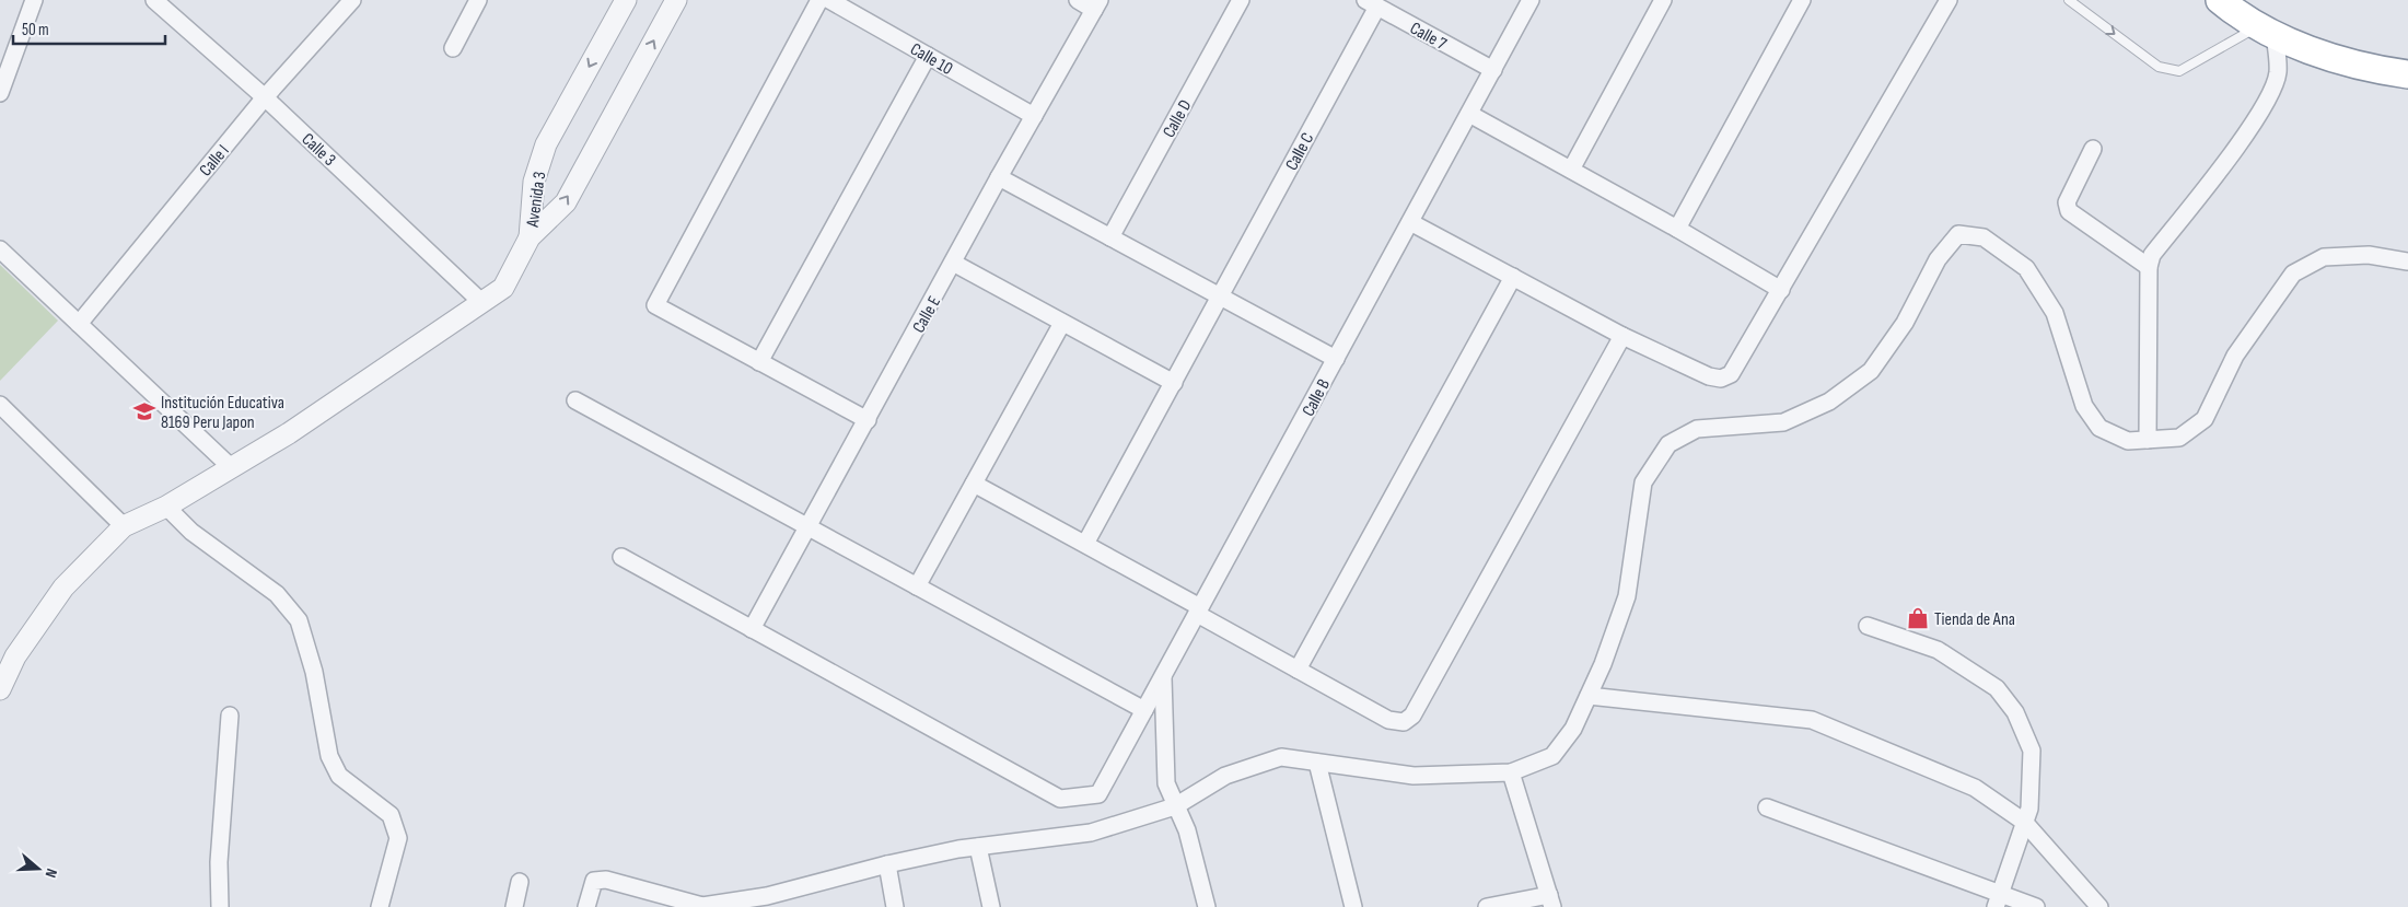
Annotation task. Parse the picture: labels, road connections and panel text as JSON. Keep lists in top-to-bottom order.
{
  "streets": {
    "street": [
      "Calle 7",
      "Calle 10",
      "Calle D",
      "Calle 3",
      "Calle C",
      "Calle I",
      "Avenida 3",
      "Calle E",
      "Calle B"
    ]
  },
  "crossings": [
    ["Calle 7", "Calle C"],
    ["Calle 7", "Calle B"],
    ["Calle 10", "Calle E"],
    ["Calle 3", "Calle I"],
    ["Calle E", "Calle B"]
  ],
  "places": {
    "school or university": ["Institución Educativa 8169 Peru Japon"],
    "shop": ["Tienda de Ana"]
  },
  "scale_bar": "50 m",
  "north": "right"
}
